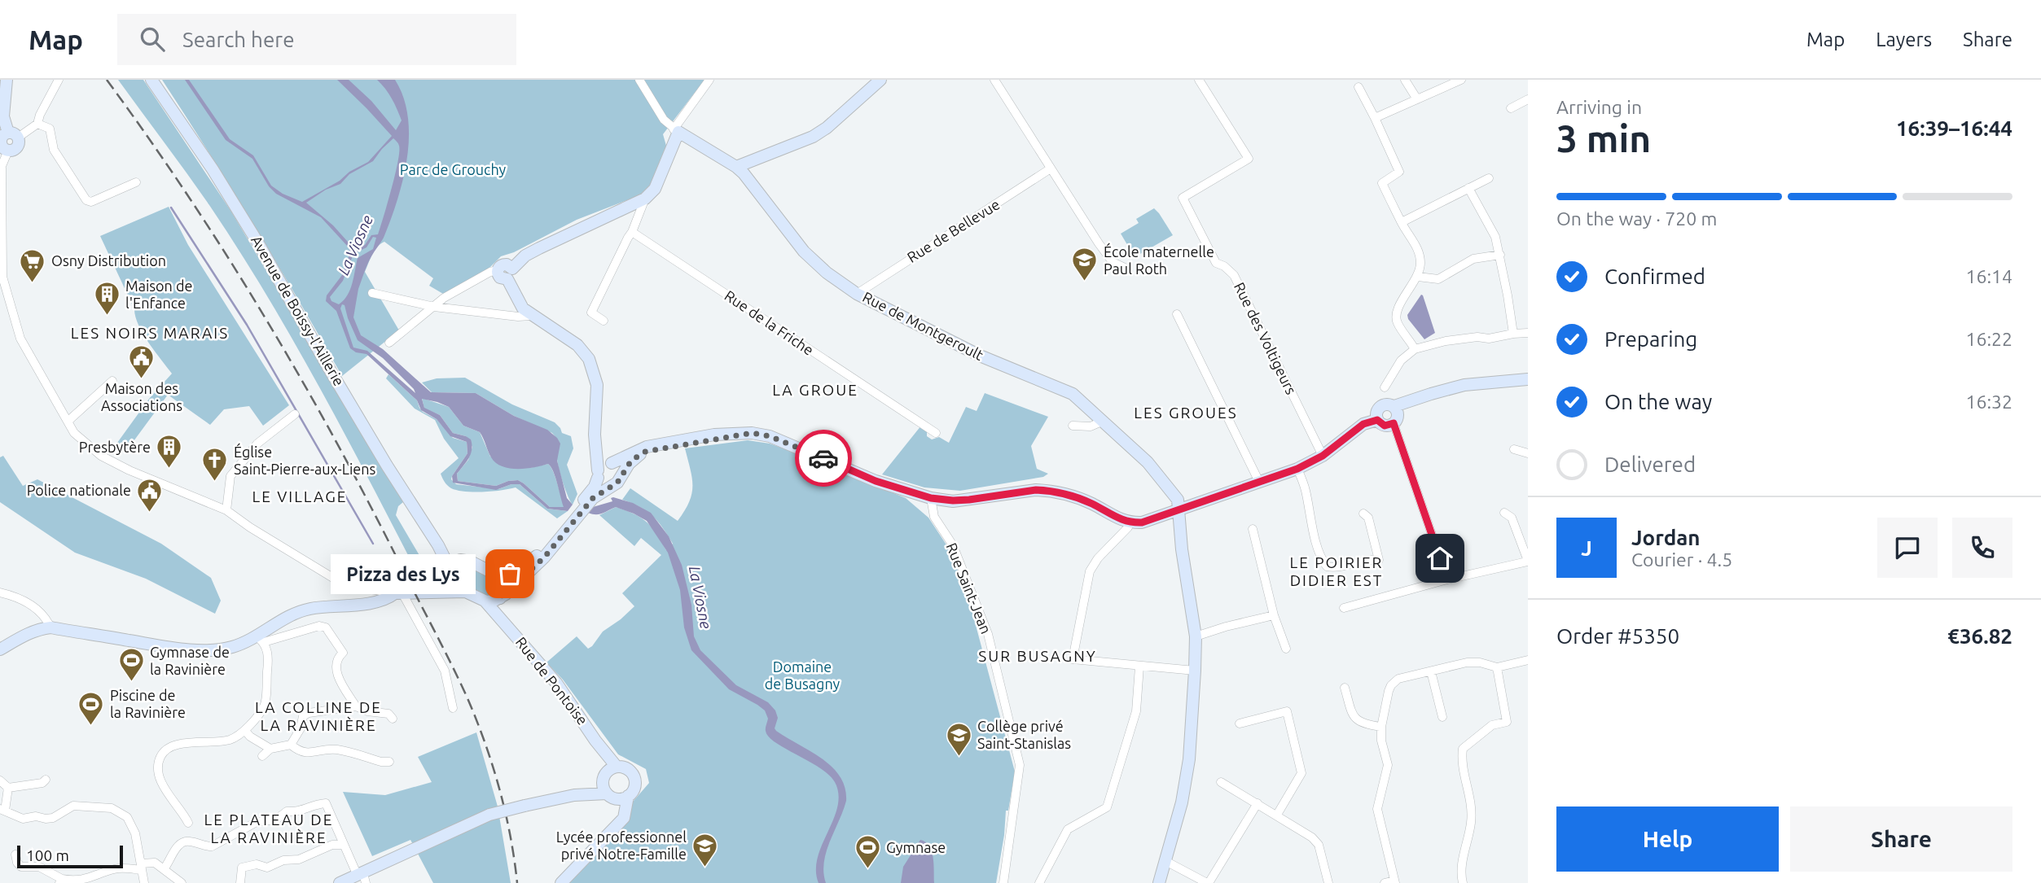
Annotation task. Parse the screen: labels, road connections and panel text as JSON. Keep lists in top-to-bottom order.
{
  "streets": {
    "street": [
      "Rue de Bellevue",
      "Avenue de Boissy-l'Aillerie",
      "Rue de la Friche",
      "Rue de Montgeroult",
      "Rue des Voltigeurs",
      "Rue Saint-Jean",
      "Rue de Pontoise"
    ]
  },
  "crossings": [
    ["Rue de Bellevue", "Rue de Montgeroult"]
  ],
  "districts": [
    "LES NOIRS MARAIS",
    "LA GROUE",
    "LES GROUES",
    "LE VILLAGE",
    "LE POIRIER DIDIER EST",
    "SUR BUSAGNY",
    "LA COLLINE DE LA RAVINIÈRE",
    "LE PLATEAU DE LA RAVINIÈRE"
  ],
  "water": ["La Viosne"],
  "parks": ["Parc de Grouchy", "Domaine de Busagny"],
  "places": {
    "school or university": ["École maternelle Paul Roth", "Collège privé Saint-Stanislas", "Lycée professionnel privé Notre-Famille"],
    "supermarket": ["Osny Distribution"],
    "building": ["Maison de l'Enfance", "Presbytère"],
    "public building": ["Maison des Associations", "Police nationale"],
    "church": ["Église Saint-Pierre-aux-Liens"],
    "other": ["Pizza des Lys"],
    "sports": ["Gymnase de la Ravinière", "Piscine de la Ravinière", "Gymnase"]
  },
  "scale_bar": "100 m",
  "page": {
    "header": "Map",
    "search": "Search here",
    "nav": ["Map", "Layers", "Share"],
    "heading": ["3 min", "Arriving in", "16:39–16:44"],
    "panel": [
      "Jordan",
      "Courier · 4.5",
      "Order #5350",
      "€36.82"
    ],
    "bar": "On the way · 720 m",
    "list": [
      ["Confirmed", "16:14"],
      ["Preparing", "16:22"],
      ["On the way", "16:32"],
      "Delivered"
    ],
    "round": "J",
    "bubble": "Pizza des Lys",
    "buttons": ["Help", "Share"],
    "scale": "100 m"
  }
}
